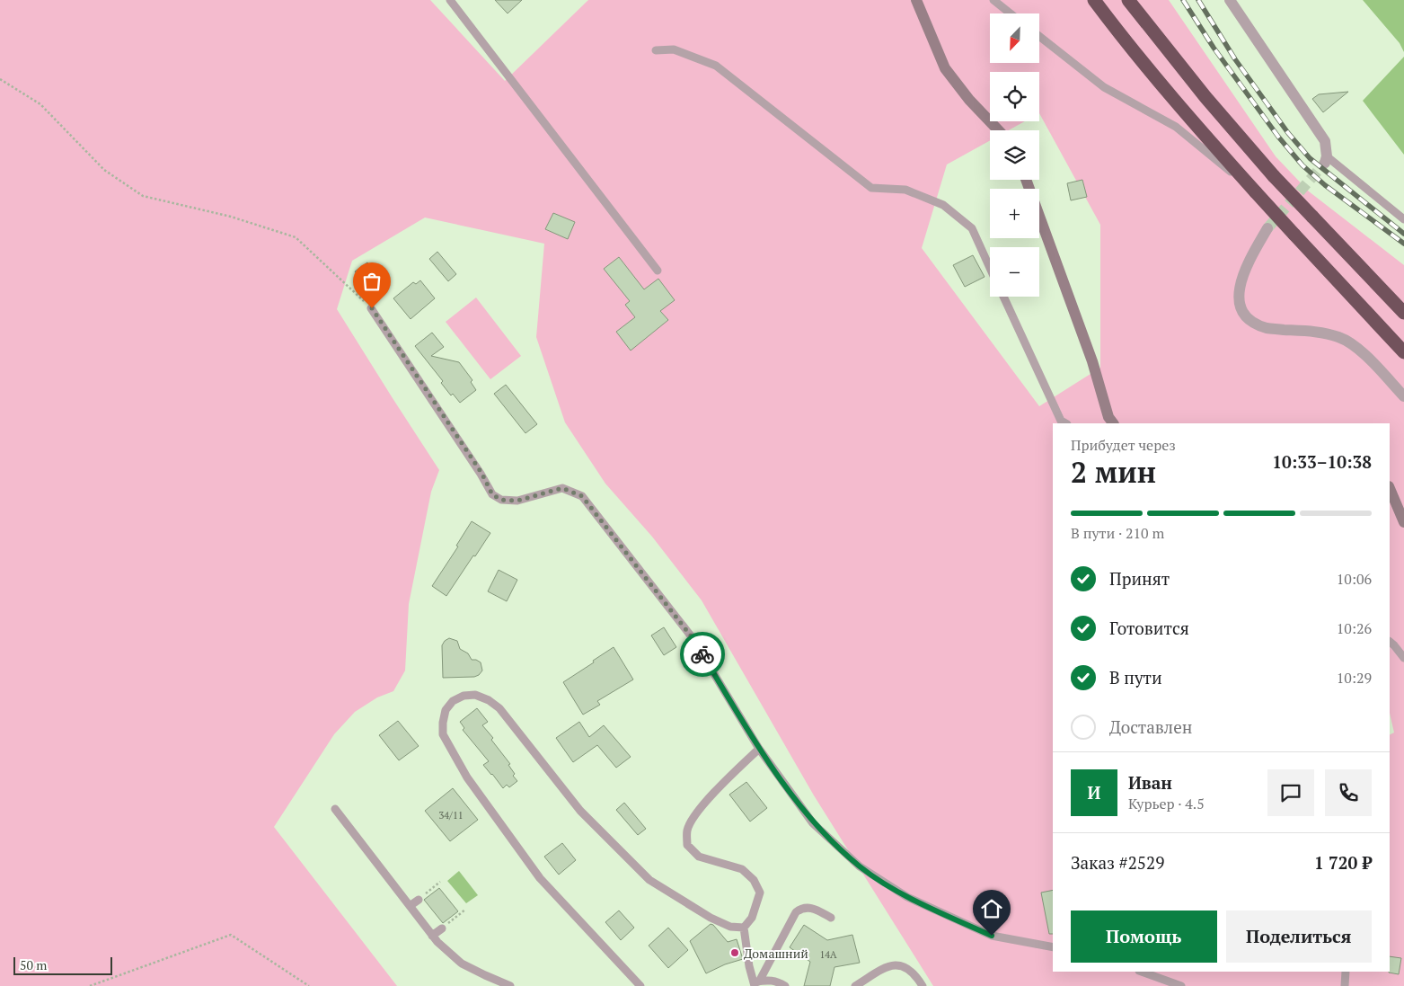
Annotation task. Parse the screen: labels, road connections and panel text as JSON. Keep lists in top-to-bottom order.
{
  "places": ["Домашний"],
  "house_numbers": ["34/11", "14А"],
  "scale_bar": "50 m",
  "north": "bottom left",
  "page": {
    "map_buttons": ["+", "−"],
    "heading": ["2 мин", "Прибудет через", "10:33–10:38"],
    "panel": [
      "Иван",
      "Курьер · 4.5",
      "Заказ #2529",
      "1 720 ₽"
    ],
    "bar": "В пути · 210 m",
    "list": [
      ["Принят", "10:06"],
      ["Готовится", "10:26"],
      ["В пути", "10:29"],
      "Доставлен"
    ],
    "round": "И",
    "buttons": ["Помощь", "Поделиться"],
    "scale": "50 m"
  }
}
